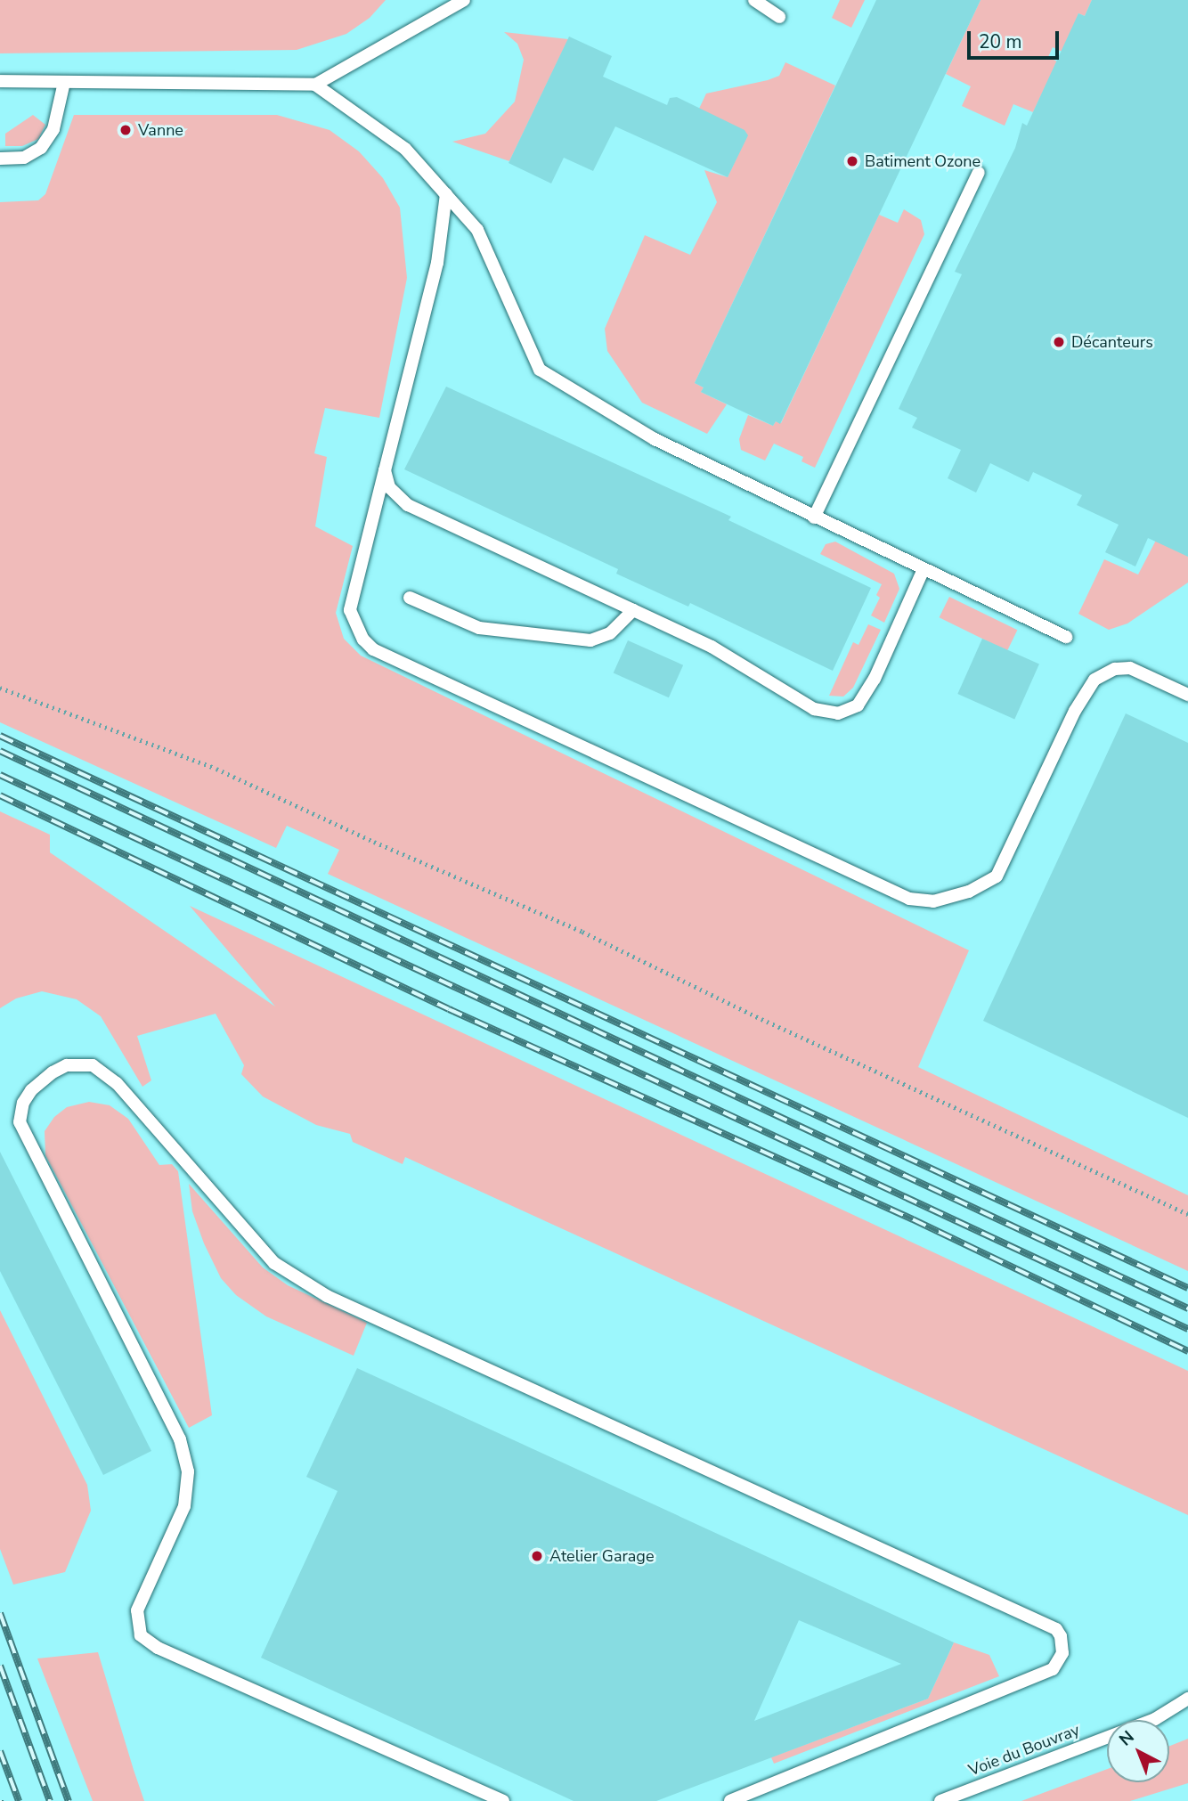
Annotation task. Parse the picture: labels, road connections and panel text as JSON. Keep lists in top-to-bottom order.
{
  "streets": {
    "lane": ["Voie du Bouvray"]
  },
  "places": [
    "Vanne",
    "Batiment Ozone",
    "Décanteurs",
    "Atelier Garage"
  ],
  "scale_bar": "20 m",
  "north": "top left"
}
